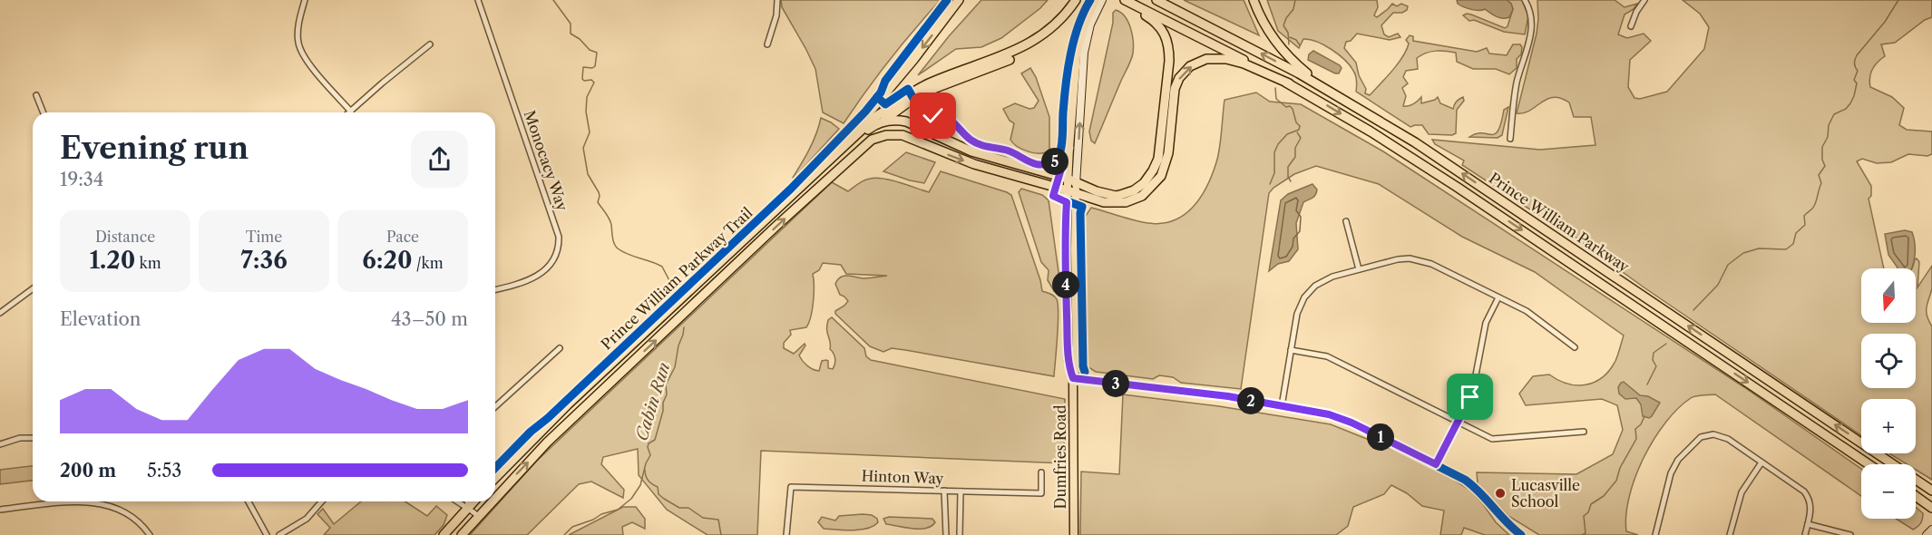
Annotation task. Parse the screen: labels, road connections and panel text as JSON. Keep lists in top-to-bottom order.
{
  "streets": {
    "highway": ["Prince William Parkway"],
    "main road": ["Dumfries Road"],
    "street": ["Monocacy Way", "Hinton Way"],
    "cycle path": ["Prince William Parkway Trail"]
  },
  "water": ["Cabin Run"],
  "places": ["Lucasville School"],
  "north": "bottom",
  "page": {
    "heading": ["Evening run", "19:34"],
    "pins": [
      "5",
      "4",
      "3",
      "2",
      "1"
    ],
    "stats": [
      ["Distance", "1.20 km"],
      ["Time", "7:36"],
      ["Pace", "6:20 /km"]
    ],
    "map_buttons": ["+", "−"],
    "chart": ["Elevation", "43–50 m"],
    "list": [
      {
        "name": "200 m",
        "note": "5:53"
      }
    ]
  }
}
